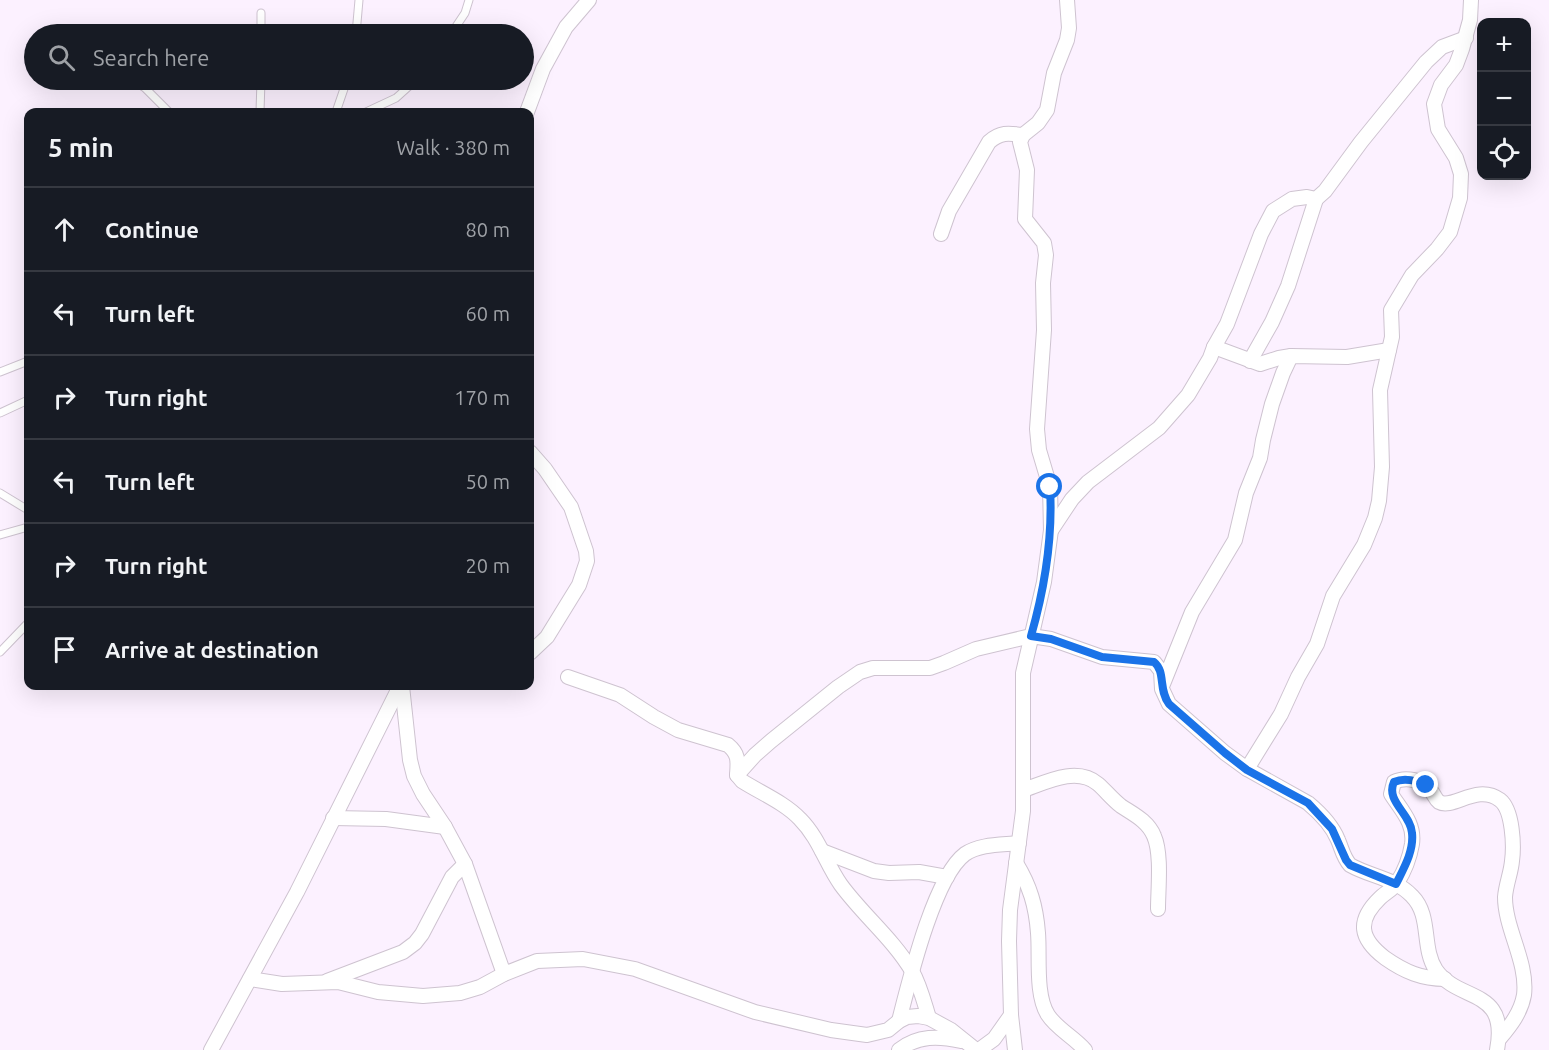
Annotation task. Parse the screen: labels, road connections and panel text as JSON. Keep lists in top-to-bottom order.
{
  "page": {
    "map_buttons": ["+", "−"],
    "search": "Search here",
    "heading": ["5 min", "Walk · 380 m"],
    "list": [
      ["Continue", "80 m"],
      ["Turn left", "60 m"],
      ["Turn right", "170 m"],
      ["Turn left", "50 m"],
      ["Turn right", "20 m"],
      "Arrive at destination"
    ]
  }
}
